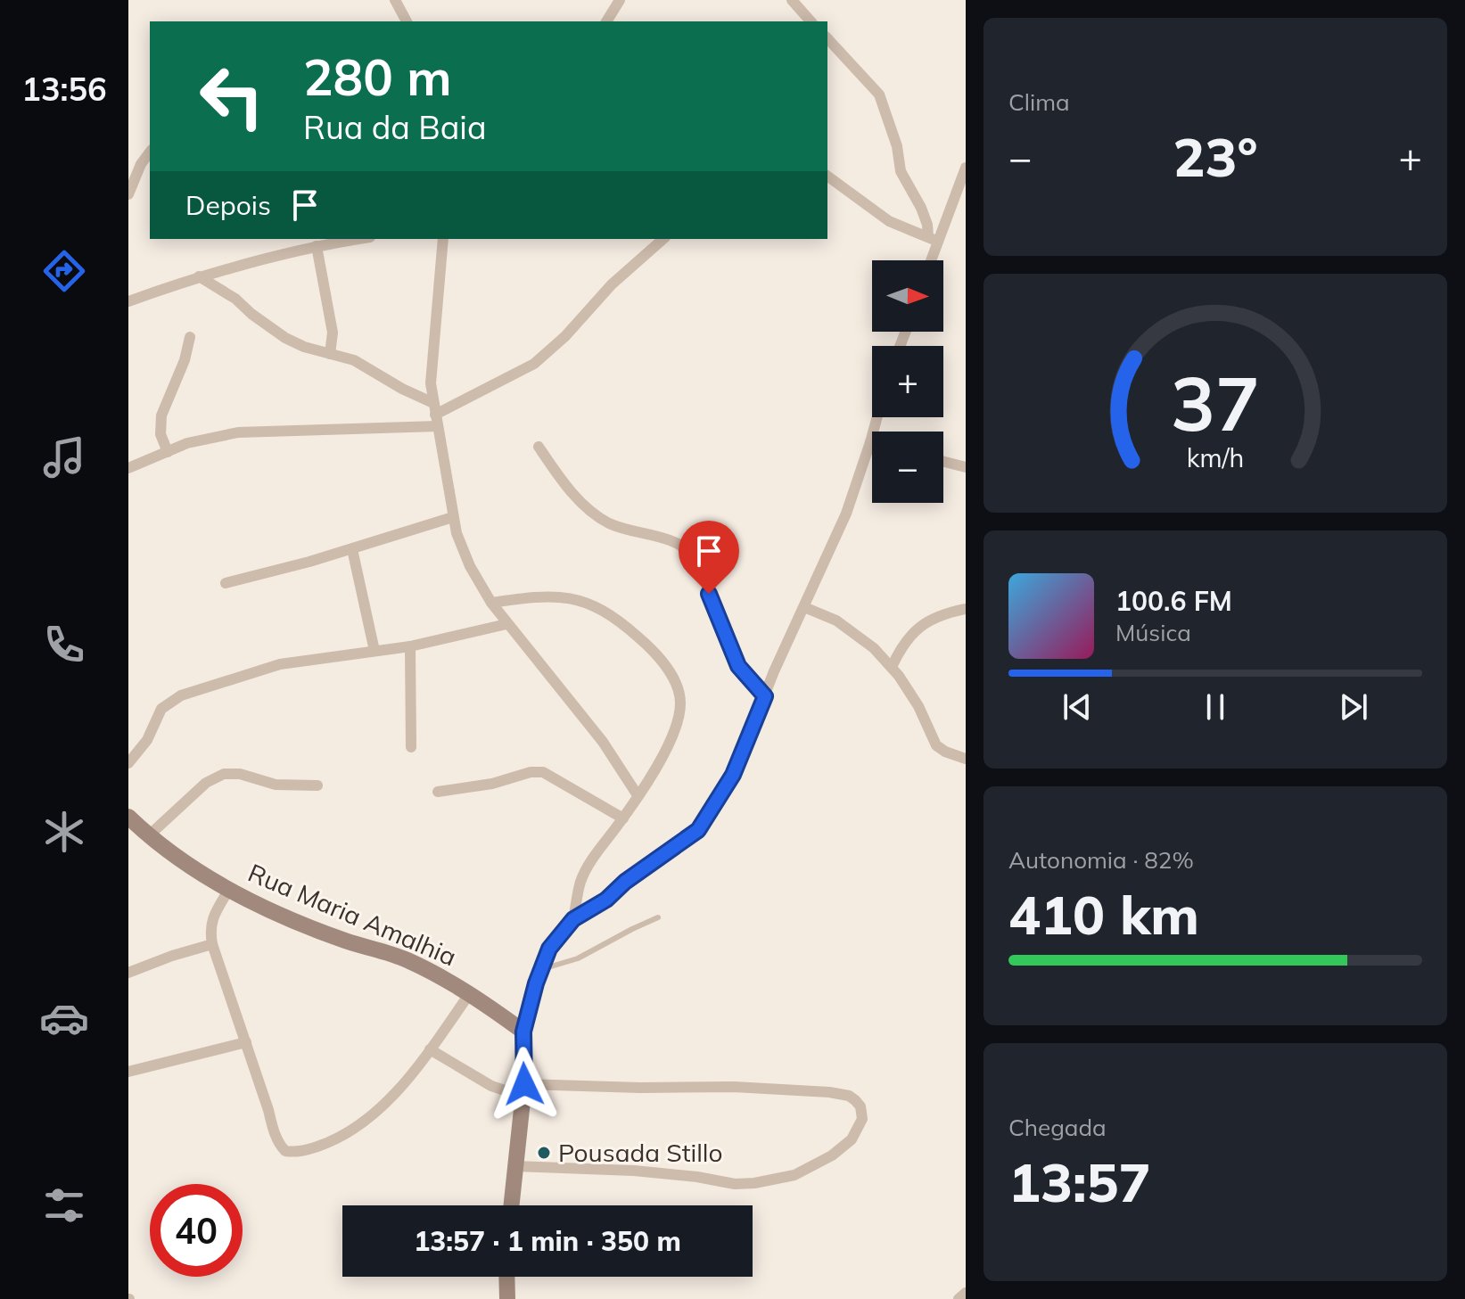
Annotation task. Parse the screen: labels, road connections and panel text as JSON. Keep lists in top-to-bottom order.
{
  "streets": {
    "street": ["Rua Maria Amalhia"]
  },
  "places": ["Pousada Stillo"],
  "north": "right",
  "page": {
    "tabs": "13:56",
    "tile": [
      "Clima",
      ["Autonomia · 82%", "410 km"],
      ["Chegada", "13:57"]
    ],
    "turn": ["280 m", "Rua da Baia"],
    "heat": ["−", "23°", "+"],
    "then": "Depois",
    "map_buttons": ["+", "−"],
    "song": ["100.6 FM", "Música"],
    "limit": "40",
    "trip": "13:57 · 1 min · 350 m",
    "gauge": ["37", "km/h"]
  }
}
